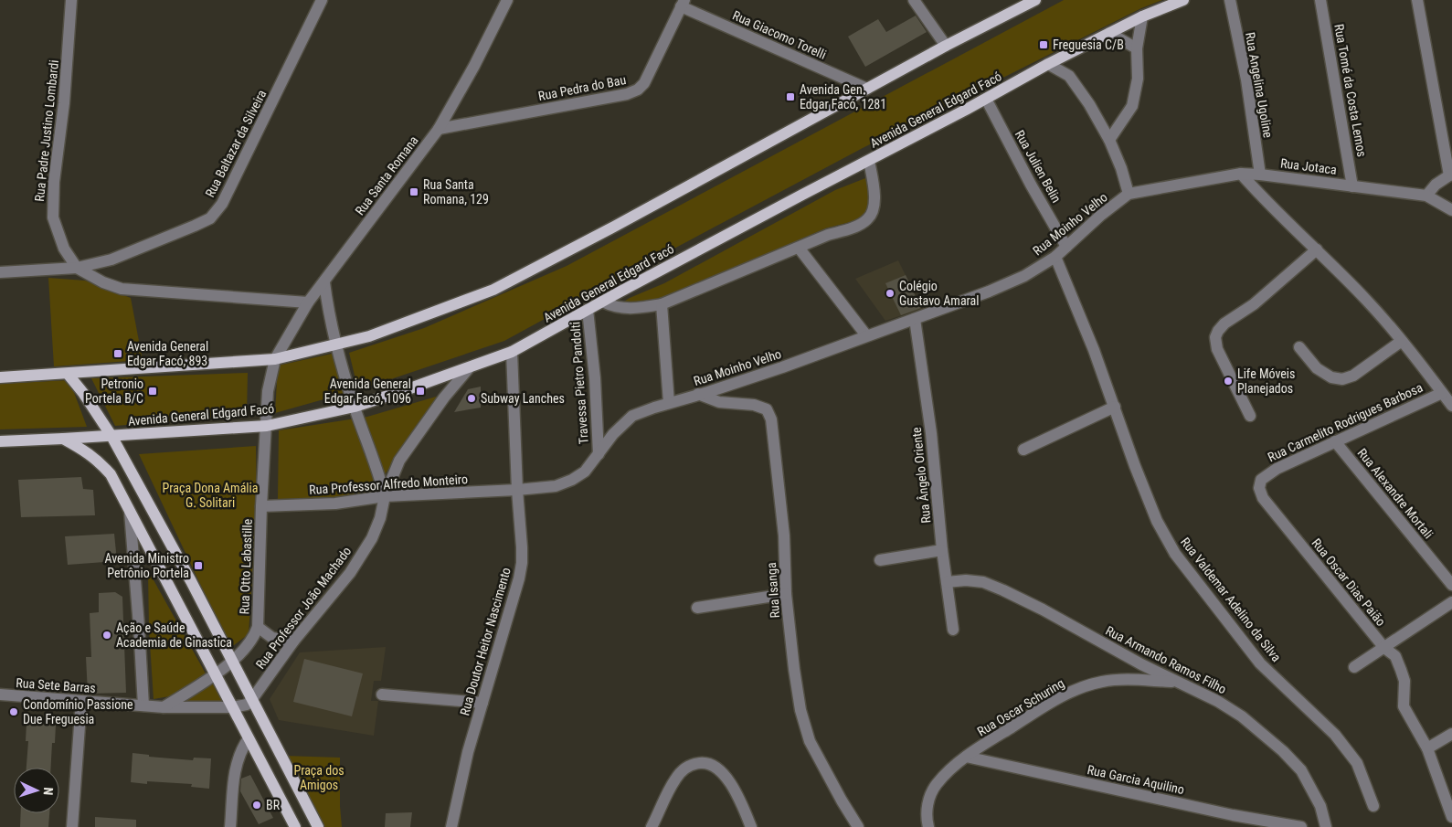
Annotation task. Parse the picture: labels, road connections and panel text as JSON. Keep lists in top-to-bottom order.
{
  "streets": {
    "main road": ["Avenida General Edgard Facó"],
    "street": [
      "Rua Giacomo Torelli",
      "Rua Angelina Ugoline",
      "Rua Pedra do Bau",
      "Rua Tomé da Costa Lemos",
      "Rua Padre Justino Lombardi",
      "Rua Baltazar da Silveira",
      "Rua Julien Belin",
      "Rua Jotaca",
      "Rua Santa Romana",
      "Rua Moinho Velho",
      "Travessa Pietro Pandolti",
      "Rua Carmelito Rodrigues Barbosa",
      "Rua Ângelo Oriente",
      "Rua Professor Alfredo Monteiro",
      "Rua Alexandre Mortali",
      "Rua Otto Labastille",
      "Rua Oscar Dias Paião",
      "Rua Isanga",
      "Rua Valdemar Adelino da Silva",
      "Rua Professor João Machado",
      "Rua Doutor Heitor Nascimento",
      "Rua Armando Ramos Filho",
      "Rua Sete Barras",
      "Rua Oscar Schuring",
      "Rua Garcia Aquilino"
    ]
  },
  "crossings": [
    ["Rua Giacomo Torelli", "Rua Pedra do Bau"],
    ["Rua Angelina Ugoline", "Rua Jotaca"],
    ["Rua Pedra do Bau", "Rua Santa Romana"],
    ["Rua Tomé da Costa Lemos", "Rua Jotaca"],
    ["Avenida General Edgard Facó", "Rua Julien Belin"],
    ["Avenida General Edgard Facó", "Travessa Pietro Pandolti"],
    ["Avenida General Edgard Facó", "Rua Otto Labastille"],
    ["Avenida General Edgard Facó", "Rua Professor João Machado"],
    ["Avenida General Edgard Facó", "Rua Doutor Heitor Nascimento"],
    ["Rua Padre Justino Lombardi", "Rua Baltazar da Silveira"],
    ["Rua Padre Justino Lombardi", "Rua Santa Romana"],
    ["Rua Julien Belin", "Rua Moinho Velho"],
    ["Rua Jotaca", "Rua Moinho Velho"],
    ["Rua Santa Romana", "Rua Otto Labastille"],
    ["Rua Moinho Velho", "Travessa Pietro Pandolti"],
    ["Rua Moinho Velho", "Rua Ângelo Oriente"],
    ["Rua Moinho Velho", "Rua Professor Alfredo Monteiro"],
    ["Rua Moinho Velho", "Rua Isanga"],
    ["Rua Moinho Velho", "Rua Valdemar Adelino da Silva"],
    ["Rua Moinho Velho", "Rua Doutor Heitor Nascimento"],
    ["Rua Carmelito Rodrigues Barbosa", "Rua Alexandre Mortali"],
    ["Rua Carmelito Rodrigues Barbosa", "Rua Oscar Dias Paião"],
    ["Rua Ângelo Oriente", "Rua Armando Ramos Filho"],
    ["Rua Professor Alfredo Monteiro", "Rua Otto Labastille"],
    ["Rua Professor Alfredo Monteiro", "Rua Professor João Machado"],
    ["Rua Professor Alfredo Monteiro", "Rua Doutor Heitor Nascimento"],
    ["Rua Professor João Machado", "Rua Sete Barras"],
    ["Rua Armando Ramos Filho", "Rua Oscar Schuring"],
    ["Rua Oscar Schuring", "Rua Garcia Aquilino"]
  ],
  "parks": ["Praça Dona Amália G. Solitari", "Praça dos Amigos"],
  "places": {
    "transit": [
      "Freguesia C/B",
      "Avenida Gen. Edgar Facó, 1281",
      "Rua Santa Romana, 129",
      "Avenida General Edgar Facó, 893",
      "Petronio Portela B/C",
      "Avenida General Edgar Facó, 1096",
      "Avenida Ministro Petrônio Portela"
    ],
    "other": [
      "Colégio Gustavo Amaral",
      "Life Móveis Planejados",
      "Subway Lanches",
      "Ação e Saúde Academia de Ginastica",
      "Condomínio Passione Due Freguesia",
      "BR"
    ]
  },
  "north": "right"
}
